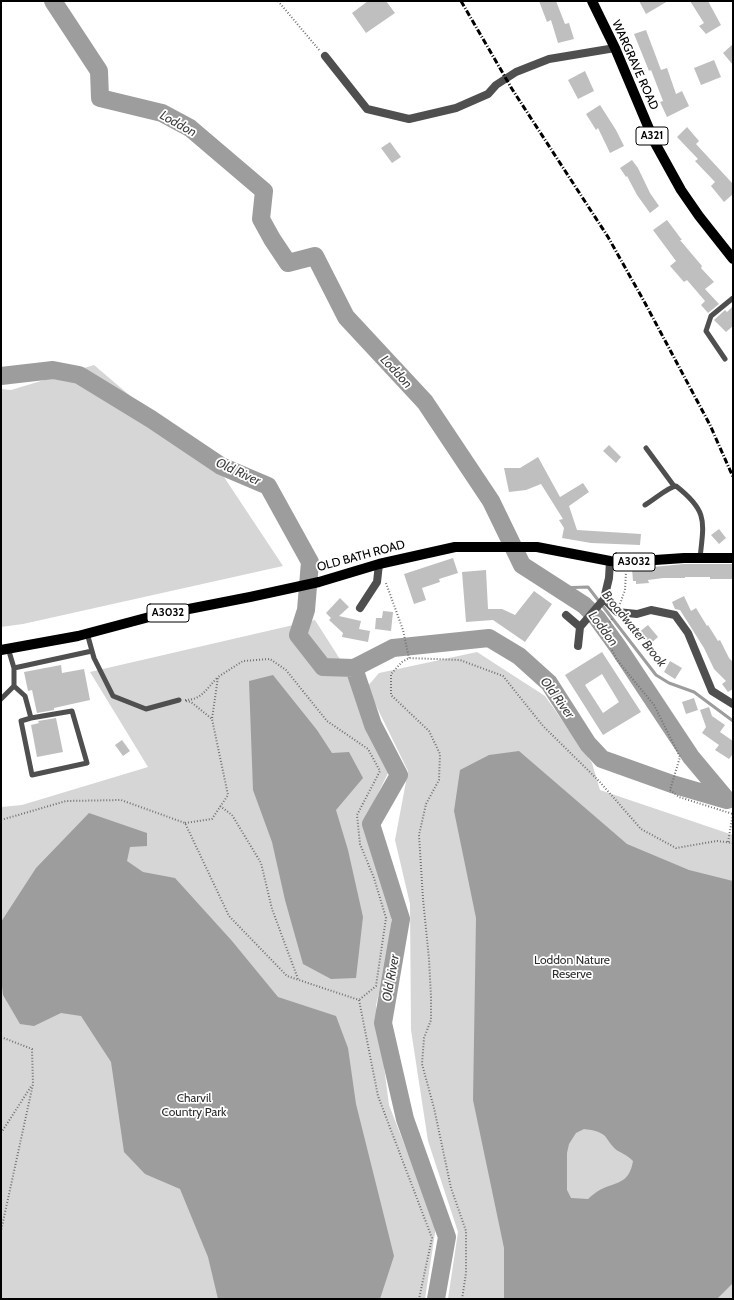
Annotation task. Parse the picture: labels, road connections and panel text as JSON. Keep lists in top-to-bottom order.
{
  "streets": {
    "main road": [
      "WARGRAVE ROAD",
      "A321",
      "OLD BATH ROAD",
      "A3032"
    ]
  },
  "water": ["Loddon", "Old River", "Broadwater Brook"],
  "parks": ["Loddon Nature Reserve", "Charvil Country Park"]
}
